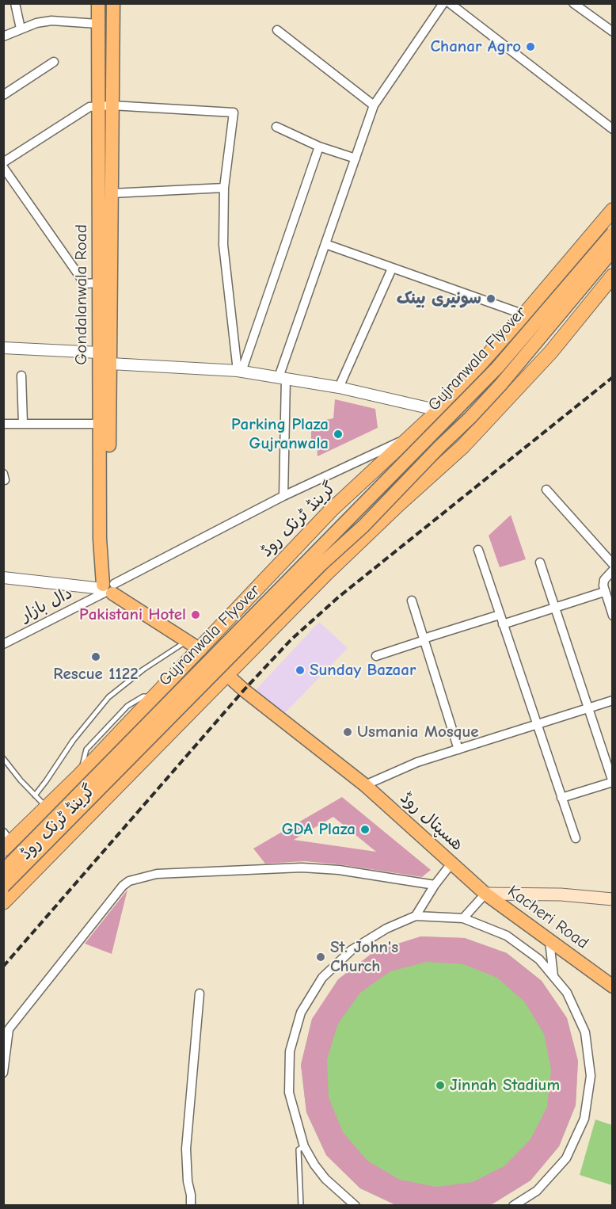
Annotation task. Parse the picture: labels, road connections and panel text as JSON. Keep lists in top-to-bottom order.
{
  "streets": {
    "highway": ["گرینڈ ٹرنک روڈ"],
    "main road": [
      "Gondalanwala Road",
      "Gujranwala Flyover",
      "ھسپتال روڈ",
      "Kacheri Road"
    ],
    "street": ["دال بازار"]
  },
  "crossings": [
    ["Gondalanwala Road", "دال بازار"],
    ["گرینڈ ٹرنک روڈ", "دال بازار"],
    ["گرینڈ ٹرنک روڈ", "ھسپتال روڈ"],
    ["ھسپتال روڈ", "Kacheri Road"]
  ],
  "places": [
    "Chanar Agro",
    "سونیری بینک",
    "Parking Plaza Gujranwala",
    "Pakistani Hotel",
    "Rescue 1122",
    "Sunday Bazaar",
    "Usmania Mosque",
    "GDA Plaza",
    "St. John's Church",
    "Jinnah Stadium"
  ]
}
